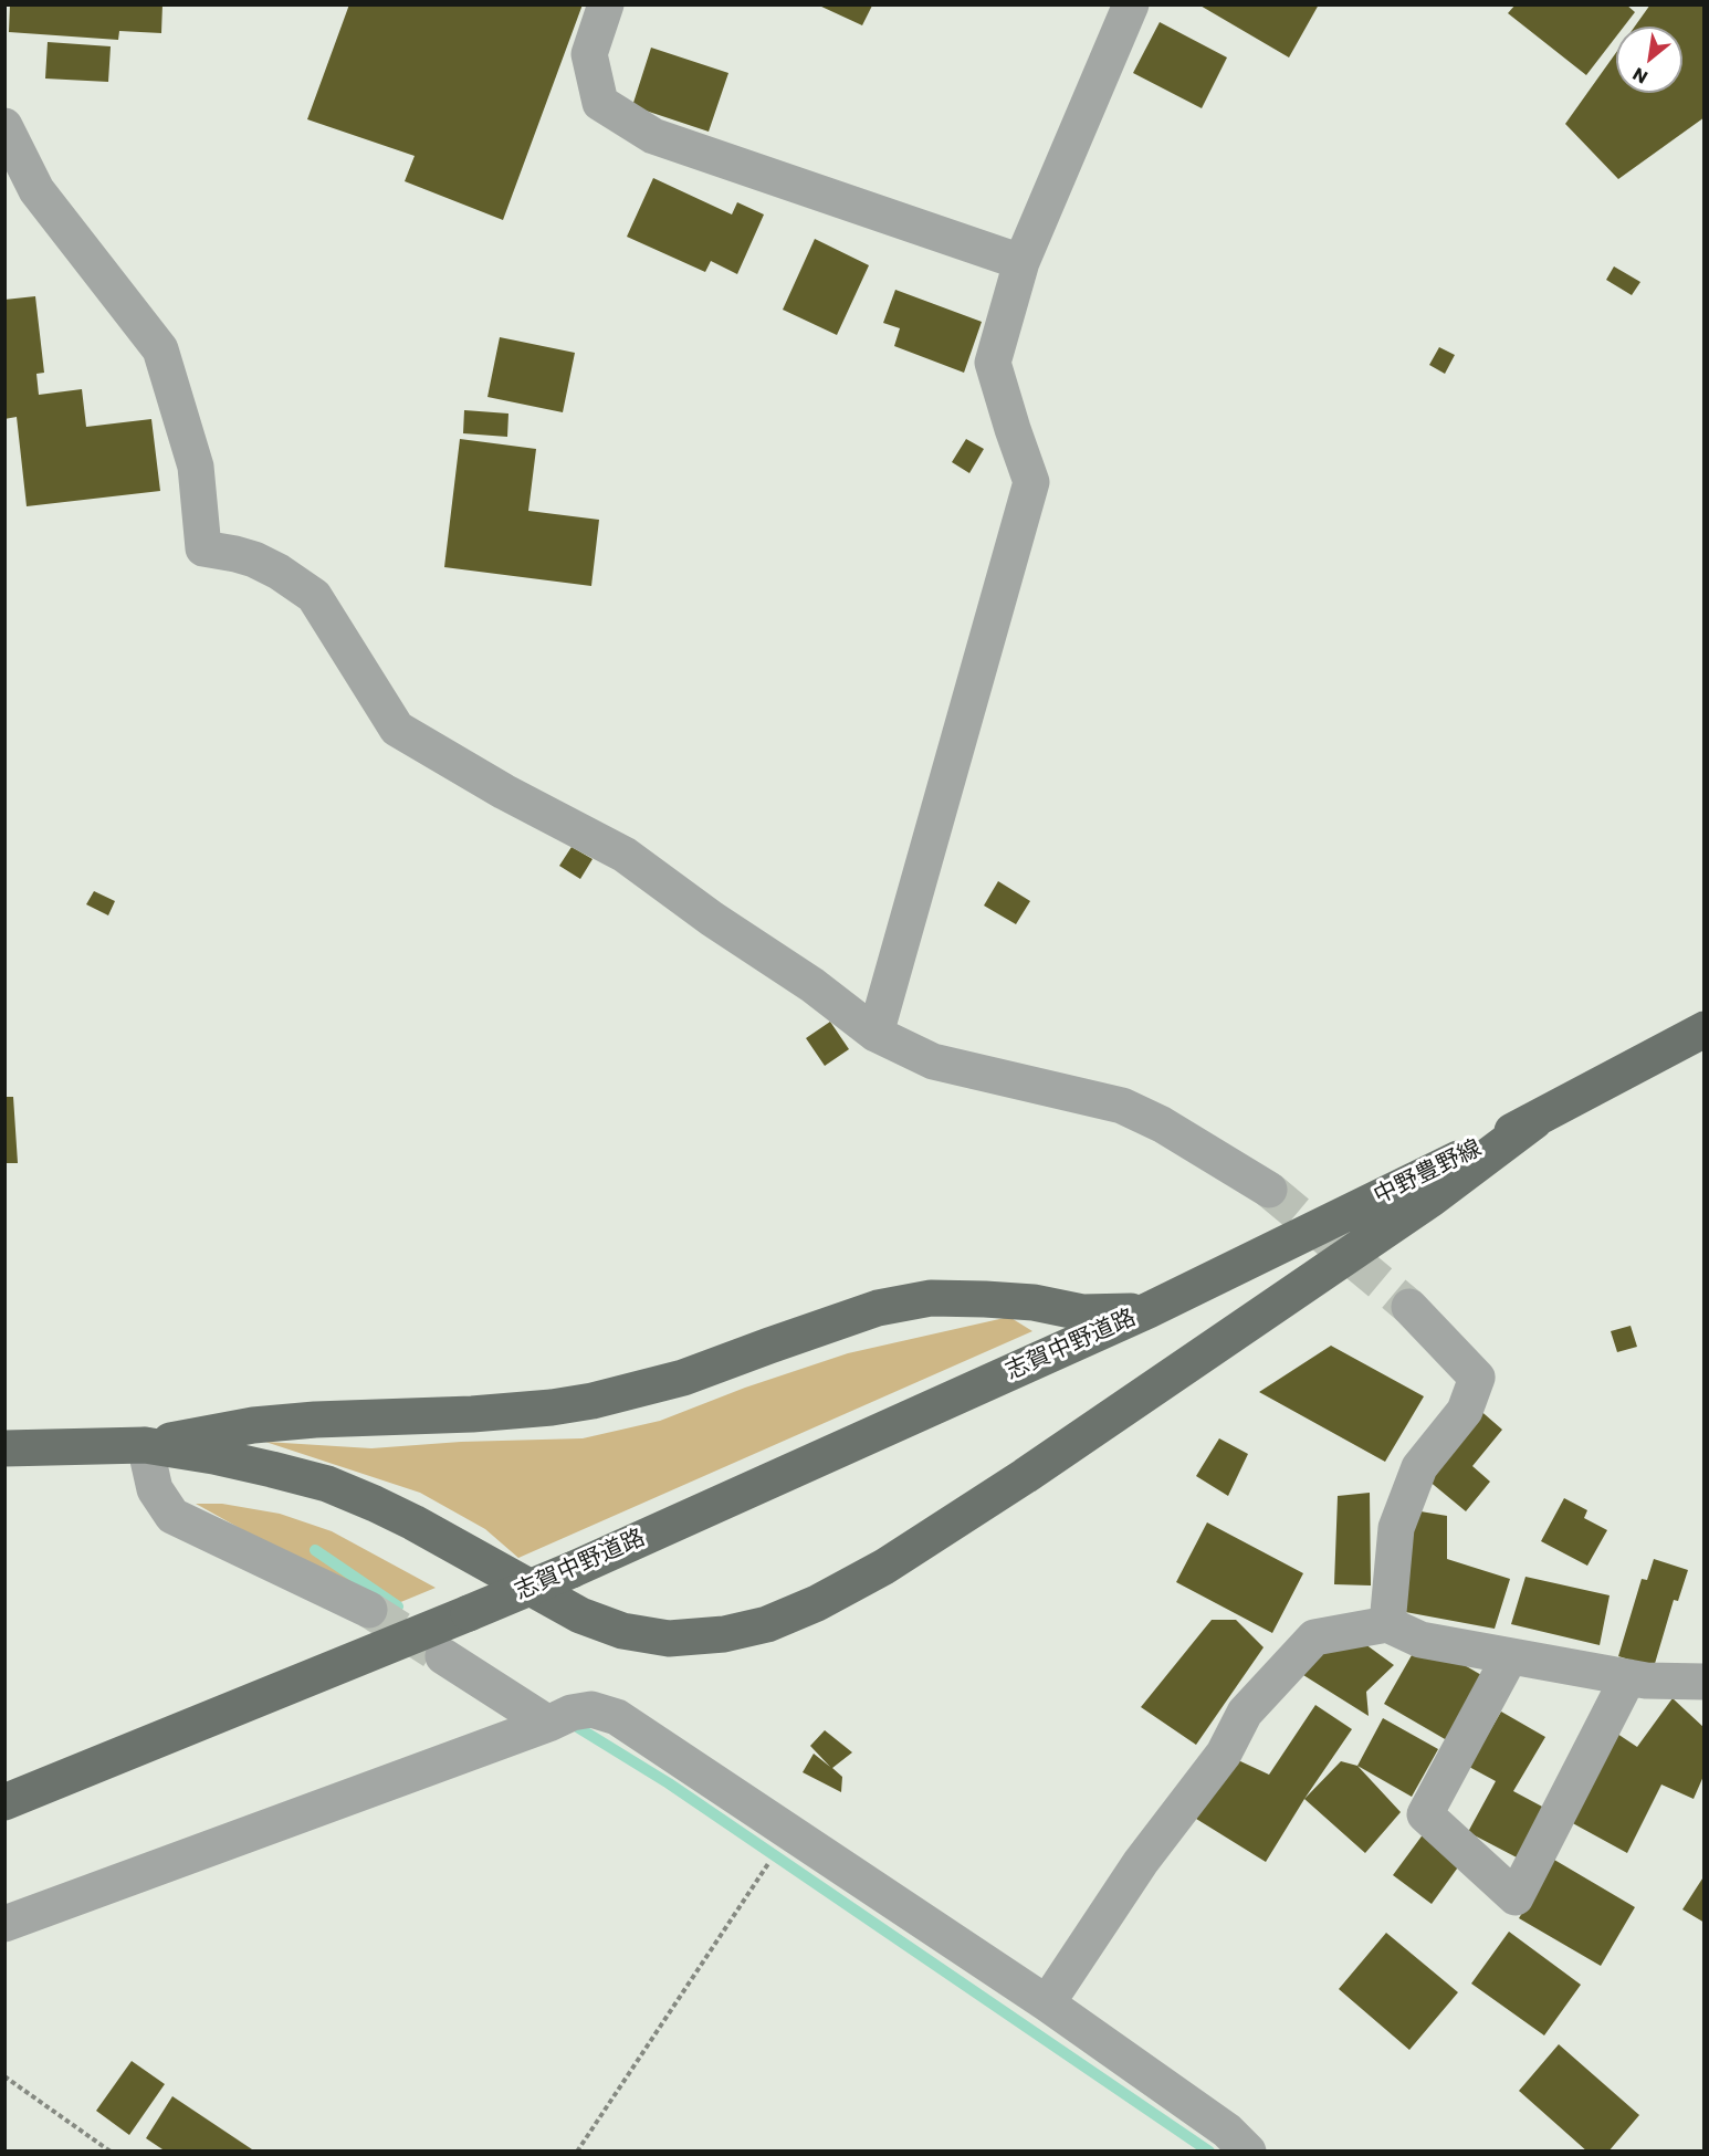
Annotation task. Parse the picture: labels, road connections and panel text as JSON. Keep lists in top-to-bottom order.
{
  "streets": {
    "main road": ["中野豊野線", "志賀中野道路"]
  },
  "crossings": [
    ["中野豊野線", "志賀中野道路"]
  ],
  "north": "bottom left"
}
